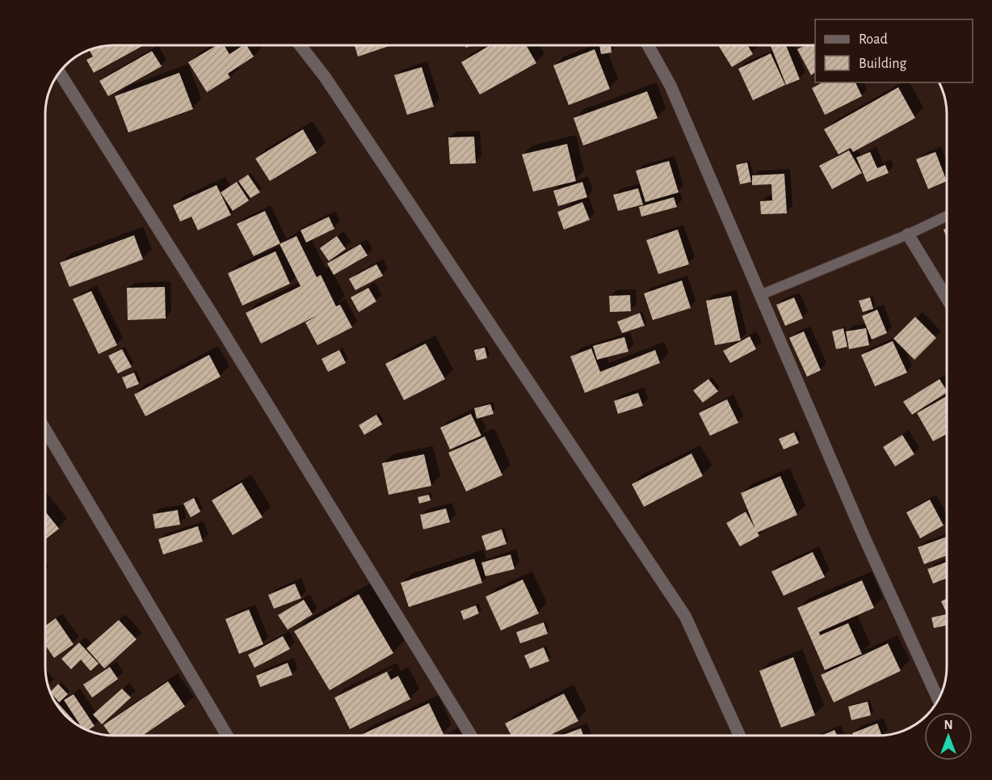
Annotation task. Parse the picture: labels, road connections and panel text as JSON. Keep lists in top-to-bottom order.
{
  "legend": ["Road", "Building"],
  "north": "top"
}
